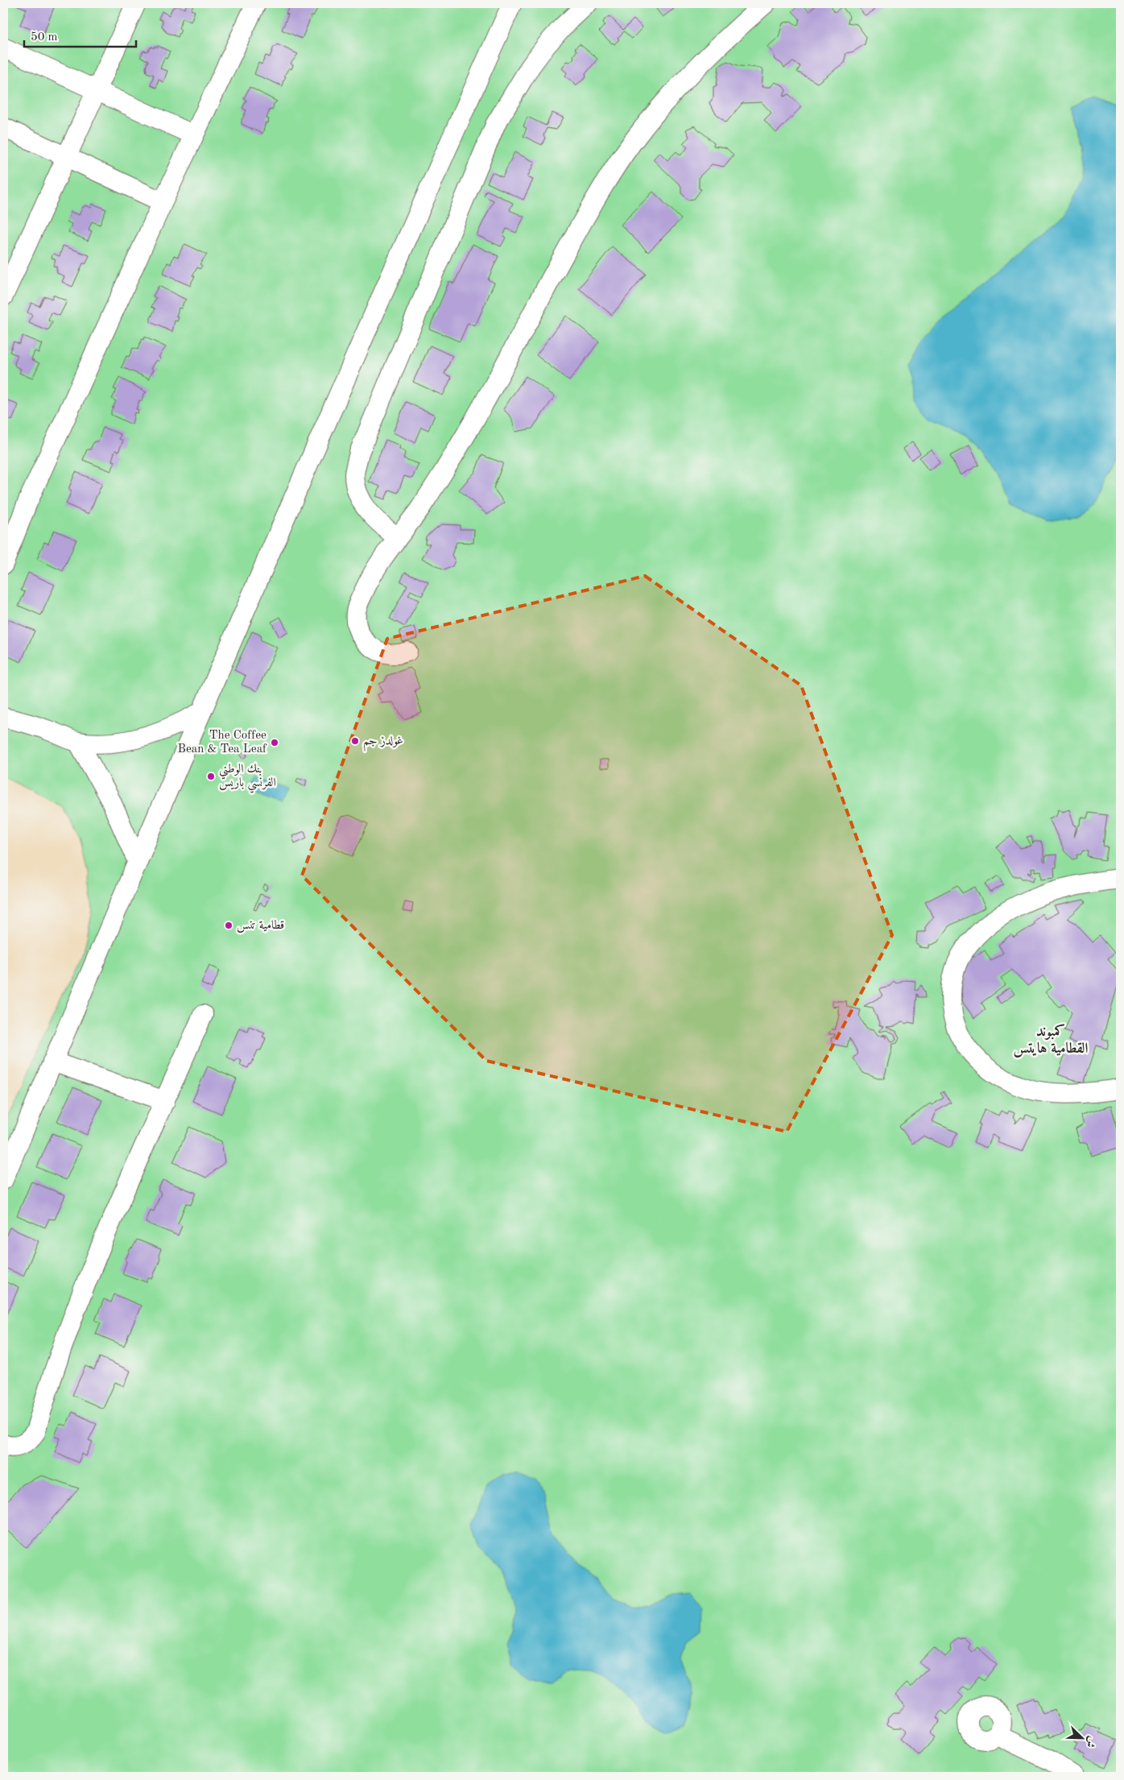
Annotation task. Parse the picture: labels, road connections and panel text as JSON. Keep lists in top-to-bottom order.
{
  "districts": ["كمبوند القطامية هايتس"],
  "places": [
    "غولدز جم",
    "The Coffee Bean & Tea Leaf",
    "بنك الوطني الفرنسي باريس",
    "قطامية تنس"
  ],
  "scale_bar": "50 m",
  "north": "bottom right"
}
